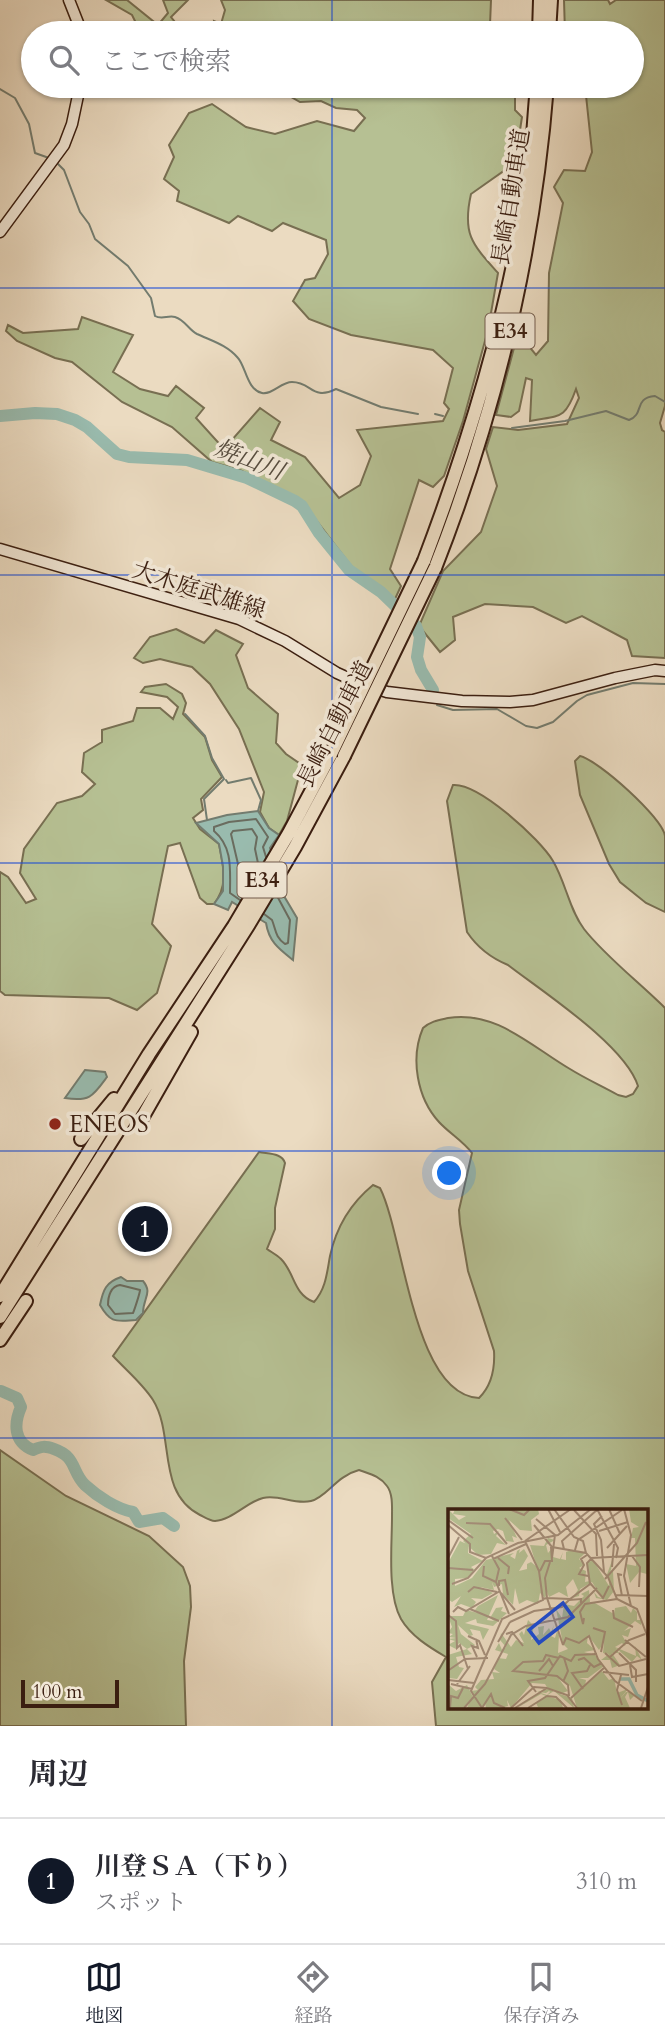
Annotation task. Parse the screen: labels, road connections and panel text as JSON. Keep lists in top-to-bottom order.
{
  "streets": {
    "highway": ["長崎自動車道", "E34"],
    "main road": ["大木庭武雄線"]
  },
  "water": ["焼山川"],
  "places": ["ENEOS"],
  "scale_bar": "100 m",
  "page": {
    "search": "ここで検索",
    "pins": "1",
    "scale": "100 m",
    "heading": "周辺",
    "list": [
      {
        "mark": "1",
        "name": "川登ＳＡ（下り）",
        "note": "スポット",
        "value": "310 m"
      }
    ],
    "nav": ["地図", "経路", "保存済み"]
  }
}
